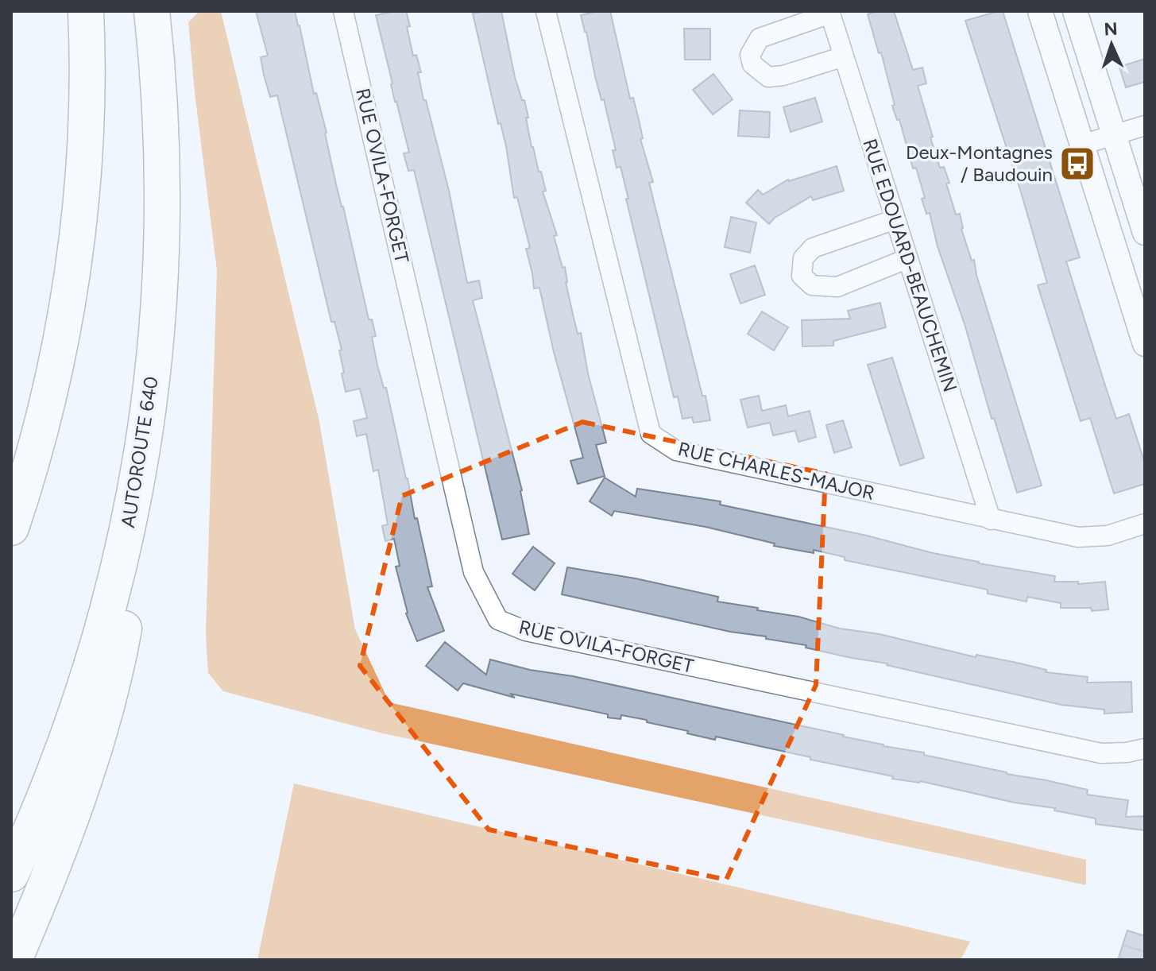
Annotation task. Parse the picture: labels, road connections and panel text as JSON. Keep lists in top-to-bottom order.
{
  "streets": {
    "highway": ["AUTOROUTE 640"],
    "street": ["RUE OVILA-FORGET", "RUE EDOUARD-BEAUCHEMIN", "RUE CHARLES-MAJOR"]
  },
  "crossings": [
    ["RUE EDOUARD-BEAUCHEMIN", "RUE CHARLES-MAJOR"]
  ],
  "places": {
    "bus stop": ["Deux-Montagnes / Baudouin"]
  },
  "north": "top"
}
